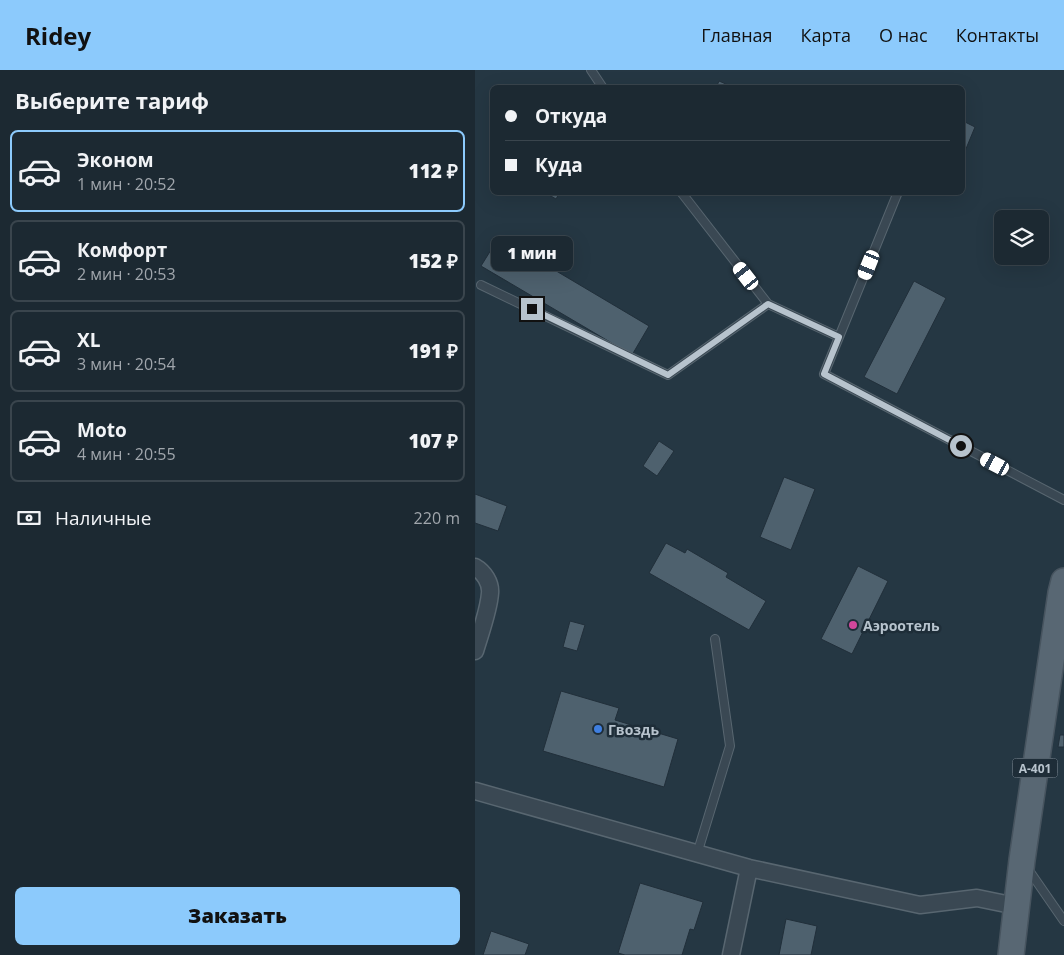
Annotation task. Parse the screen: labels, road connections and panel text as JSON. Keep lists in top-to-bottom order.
{
  "streets": {
    "main road": ["А-401"]
  },
  "places": ["Аэроотель", "Гвоздь"],
  "page": {
    "header": "Ridey",
    "nav": [
      "Главная",
      "Карта",
      "О нас",
      "Контакты"
    ],
    "heading": "Выберите тариф",
    "banner": ["Откуда", "Куда"],
    "list": [
      {
        "name": "Эконом",
        "note": "1 мин · 20:52",
        "value": "112 ₽"
      },
      {
        "name": "Комфорт",
        "note": "2 мин · 20:53",
        "value": "152 ₽"
      },
      {
        "name": "XL",
        "note": "3 мин · 20:54",
        "value": "191 ₽"
      },
      {
        "name": "Moto",
        "note": "4 мин · 20:55",
        "value": "107 ₽"
      }
    ],
    "bubble": "1 мин",
    "pay": ["Наличные", "220 m"],
    "buttons": "Заказать"
  }
}
